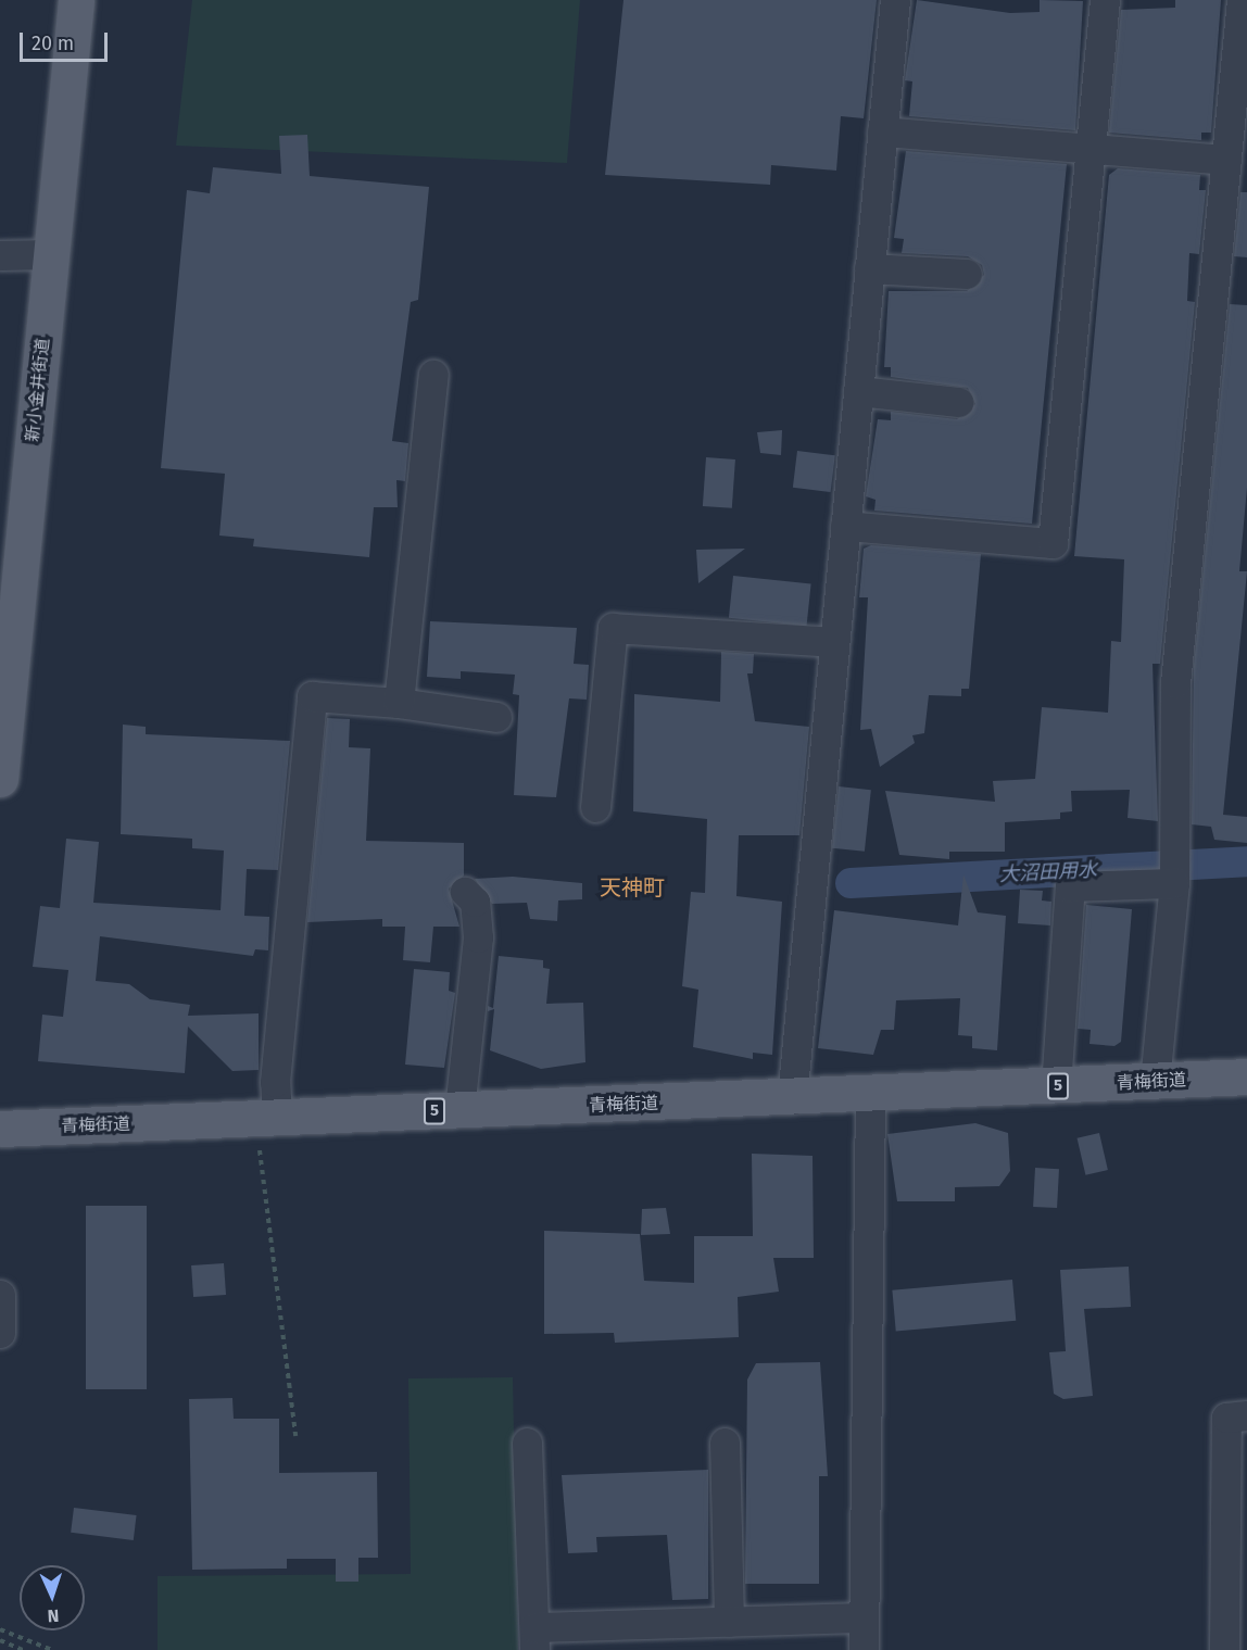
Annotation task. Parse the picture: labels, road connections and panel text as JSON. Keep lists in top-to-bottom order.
{
  "streets": {
    "main road": ["新小金井街道", "青梅街道", "5"]
  },
  "districts": ["天神町"],
  "water": ["大沼田用水"],
  "scale_bar": "20 m",
  "north": "bottom"
}
